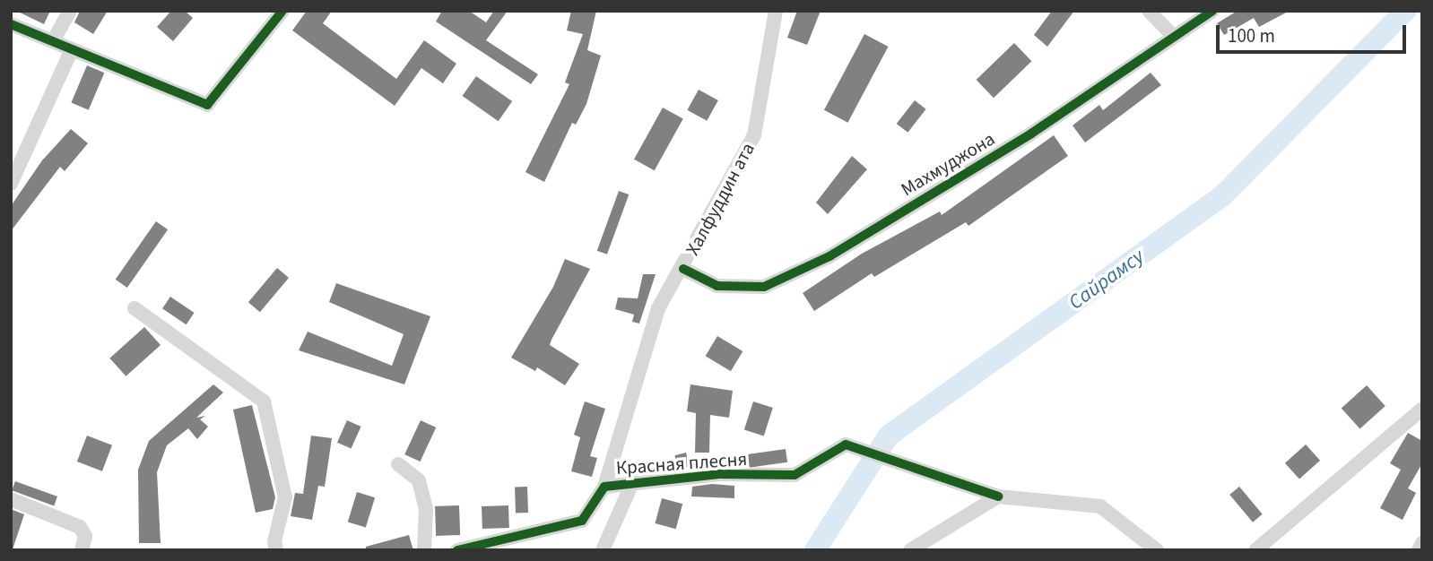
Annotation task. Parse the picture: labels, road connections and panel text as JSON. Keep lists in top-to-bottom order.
{
  "streets": {
    "street": ["Махмуджона", "Халфуддин ата", "Красная плесня"]
  },
  "crossings": [
    ["Махмуджона", "Халфуддин ата"],
    ["Халфуддин ата", "Красная плесня"]
  ],
  "water": ["Сайрамсу"],
  "scale_bar": "100 m"
}
